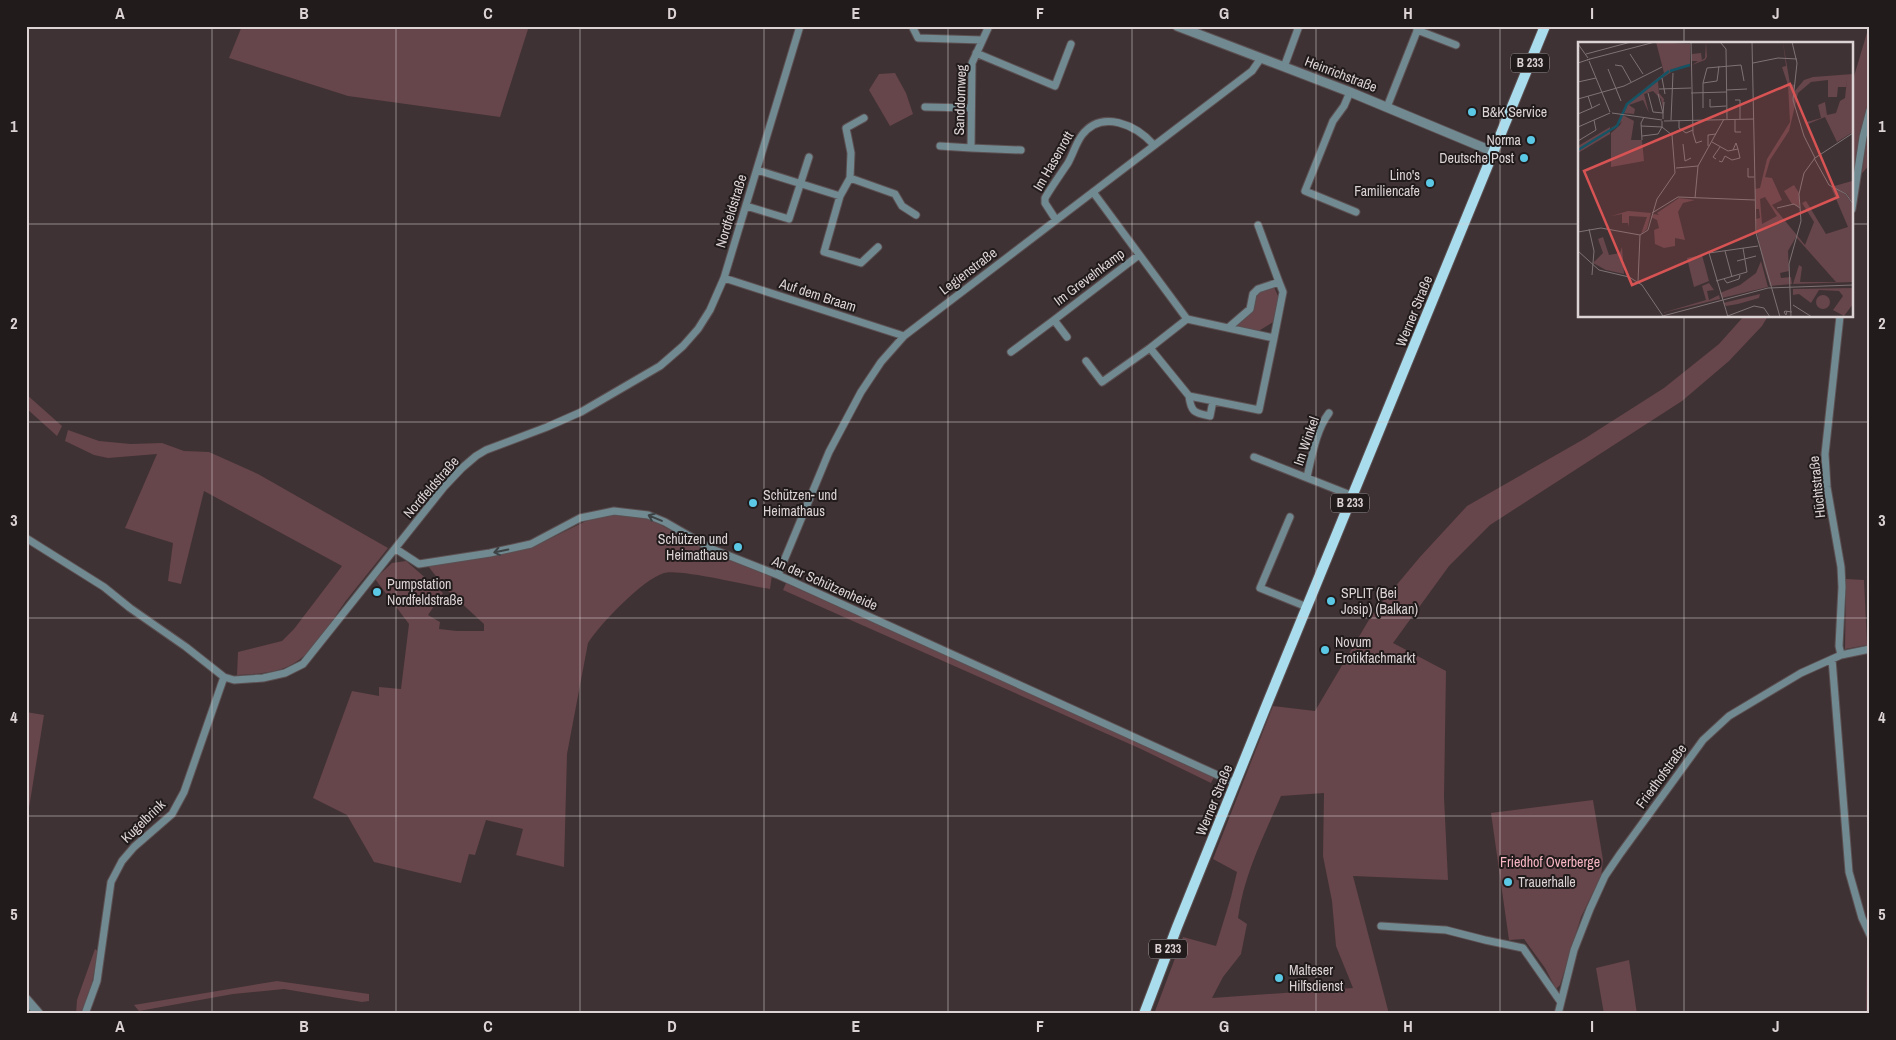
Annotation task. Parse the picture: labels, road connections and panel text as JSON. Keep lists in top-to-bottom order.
{
  "streets": {
    "main road": ["B 233", "Werner Straße"],
    "street": [
      "Heinrichstraße",
      "Sanddornweg",
      "Im Hasenrott",
      "Nordfeldstraße",
      "Legienstraße",
      "Im Grevelnkamp",
      "Auf dem Braam",
      "Im Winkel",
      "Hüchtstraße",
      "An der Schützenheide",
      "Friedhofstraße",
      "Kugelbrink"
    ]
  },
  "crossings": [
    ["Heinrichstraße", "Legienstraße"],
    ["Heinrichstraße", "Werner Straße"],
    ["Im Hasenrott", "Legienstraße"],
    ["Nordfeldstraße", "Auf dem Braam"],
    ["Nordfeldstraße", "An der Schützenheide"],
    ["Nordfeldstraße", "Kugelbrink"],
    ["Legienstraße", "Im Grevelnkamp"],
    ["Legienstraße", "Auf dem Braam"],
    ["Legienstraße", "An der Schützenheide"],
    ["Werner Straße", "Im Winkel"],
    ["Werner Straße", "An der Schützenheide"],
    ["Hüchtstraße", "Friedhofstraße"]
  ],
  "one_way": ["An der Schützenheide"],
  "parks": ["Friedhof Overberge"],
  "places": [
    "B&K Service",
    "Norma",
    "Deutsche Post",
    "Lino's Familiencafe",
    "Schützen- und Heimathaus",
    "Schützen und Heimathaus",
    "Pumpstation Nordfeldstraße",
    "SPLIT (Bei Josip) (Balkan)",
    "Novum Erotikfachmarkt",
    "Trauerhalle",
    "Malteser Hilfsdienst"
  ],
  "grid": {
    "columns": [
      "A",
      "B",
      "C",
      "D",
      "E",
      "F",
      "G",
      "H",
      "I",
      "J"
    ],
    "rows": [
      "1",
      "2",
      "3",
      "4",
      "5"
    ]
  }
}
